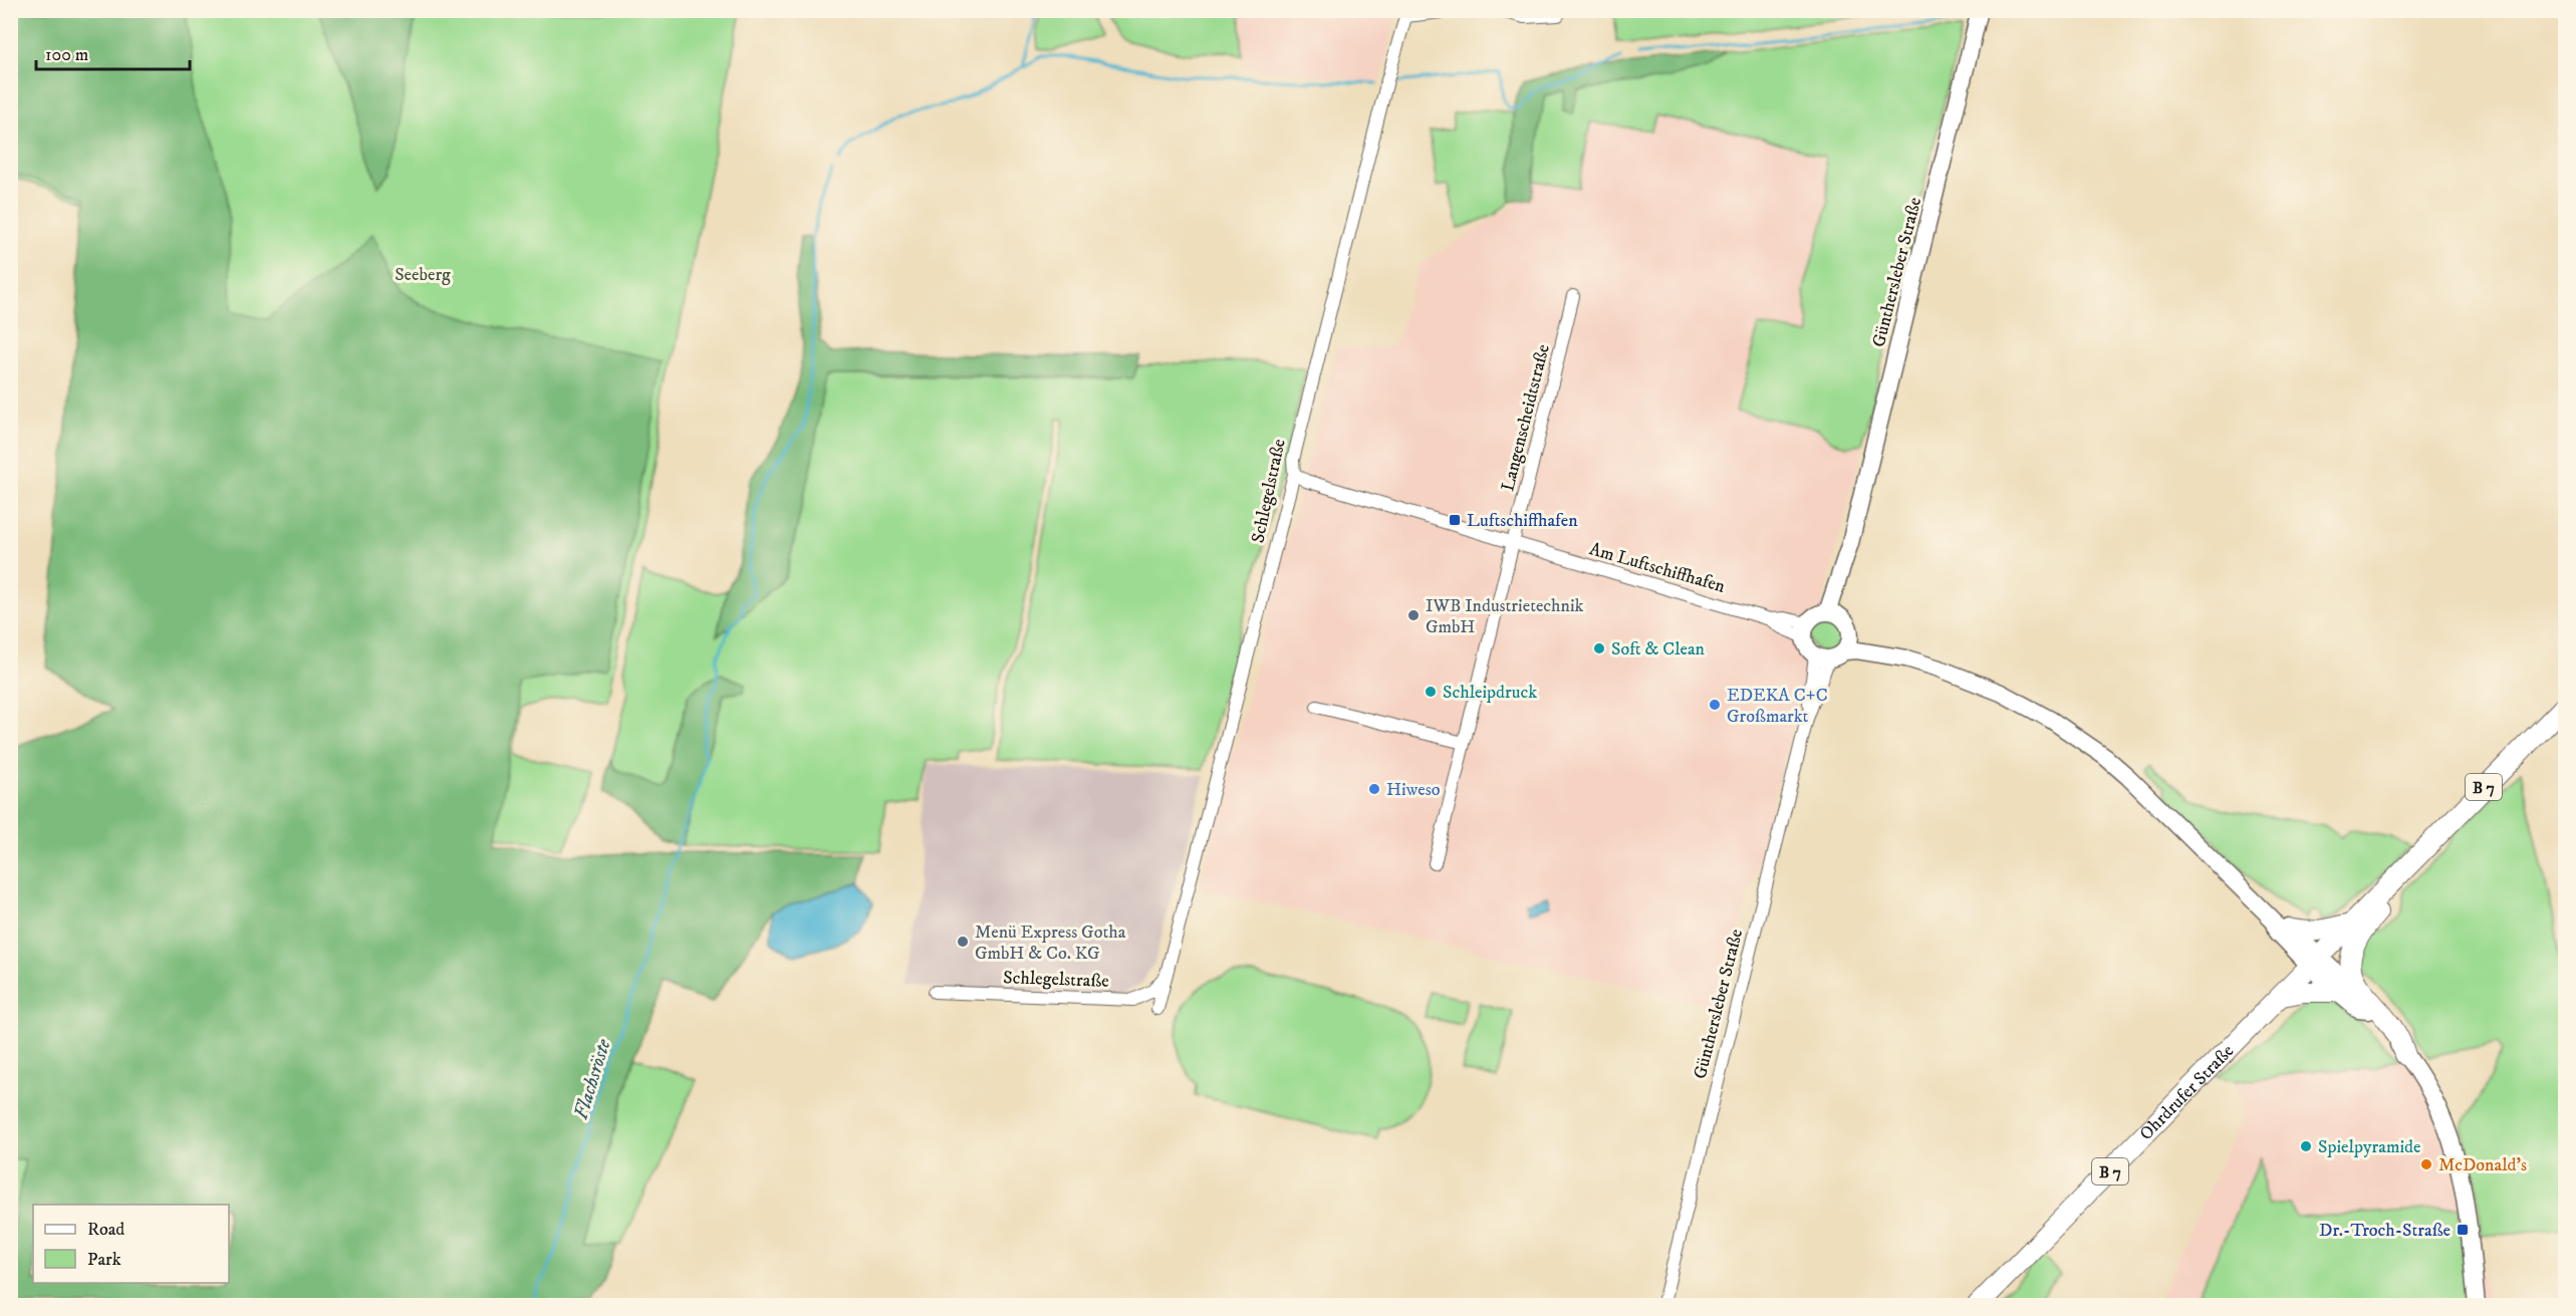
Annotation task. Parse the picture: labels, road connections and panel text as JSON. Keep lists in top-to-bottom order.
{
  "streets": {
    "main road": ["Günthersleber Straße", "B 7", "Ohrdrufer Straße"],
    "street": ["Langenscheidtstraße", "Schlegelstraße", "Am Luftschiffhafen"]
  },
  "crossings": [
    ["Günthersleber Straße", "Am Luftschiffhafen"],
    ["Langenscheidtstraße", "Am Luftschiffhafen"],
    ["Schlegelstraße", "Am Luftschiffhafen"],
    ["B 7", "Ohrdrufer Straße"]
  ],
  "water": ["Flachsröste"],
  "parks": ["Seeberg"],
  "places": {
    "transit": ["Luftschiffhafen", "Dr.-Troch-Straße"],
    "other": [
      "IWB Industrietechnik GmbH",
      "Soft & Clean",
      "Schleipdruck",
      "EDEKA C+C Großmarkt",
      "Hiweso",
      "Menü Express Gotha GmbH & Co. KG",
      "Spielpyramide",
      "McDonald's"
    ]
  },
  "legend": ["Road", "Park"],
  "scale_bar": "100 m"
}
